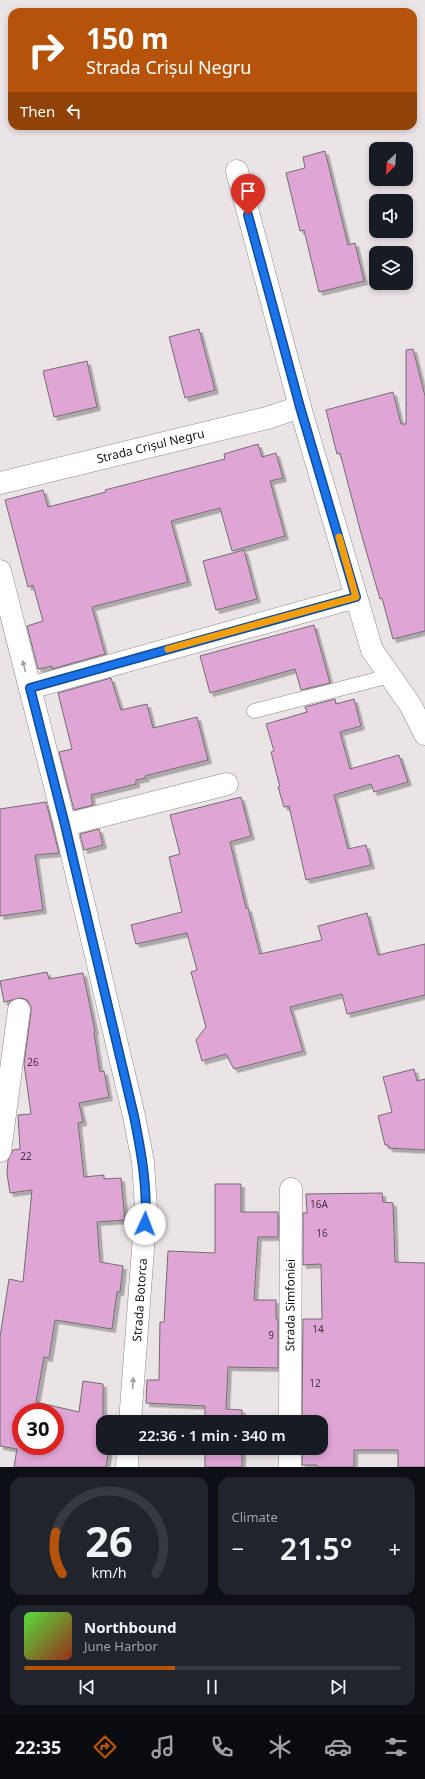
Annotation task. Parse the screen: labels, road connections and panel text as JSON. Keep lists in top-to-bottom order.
{
  "streets": {
    "street": ["Strada Crișul Negru", "Strada Botorca", "Strada Simfoniei"]
  },
  "one_way": ["Strada Botorca"],
  "house_numbers": [
    "26",
    "22",
    "16A",
    "16",
    "14",
    "9",
    "12"
  ],
  "north": "bottom left",
  "page": {
    "turn": ["150 m", "Strada Crișul Negru"],
    "then": "Then",
    "limit": "30",
    "trip": "22:36 · 1 min · 340 m",
    "tile": "Climate",
    "heat": ["−", "21.5°", "+"],
    "song": ["Northbound", "June Harbor"],
    "tabs": "22:35",
    "gauge": ["26", "km/h"]
  }
}
